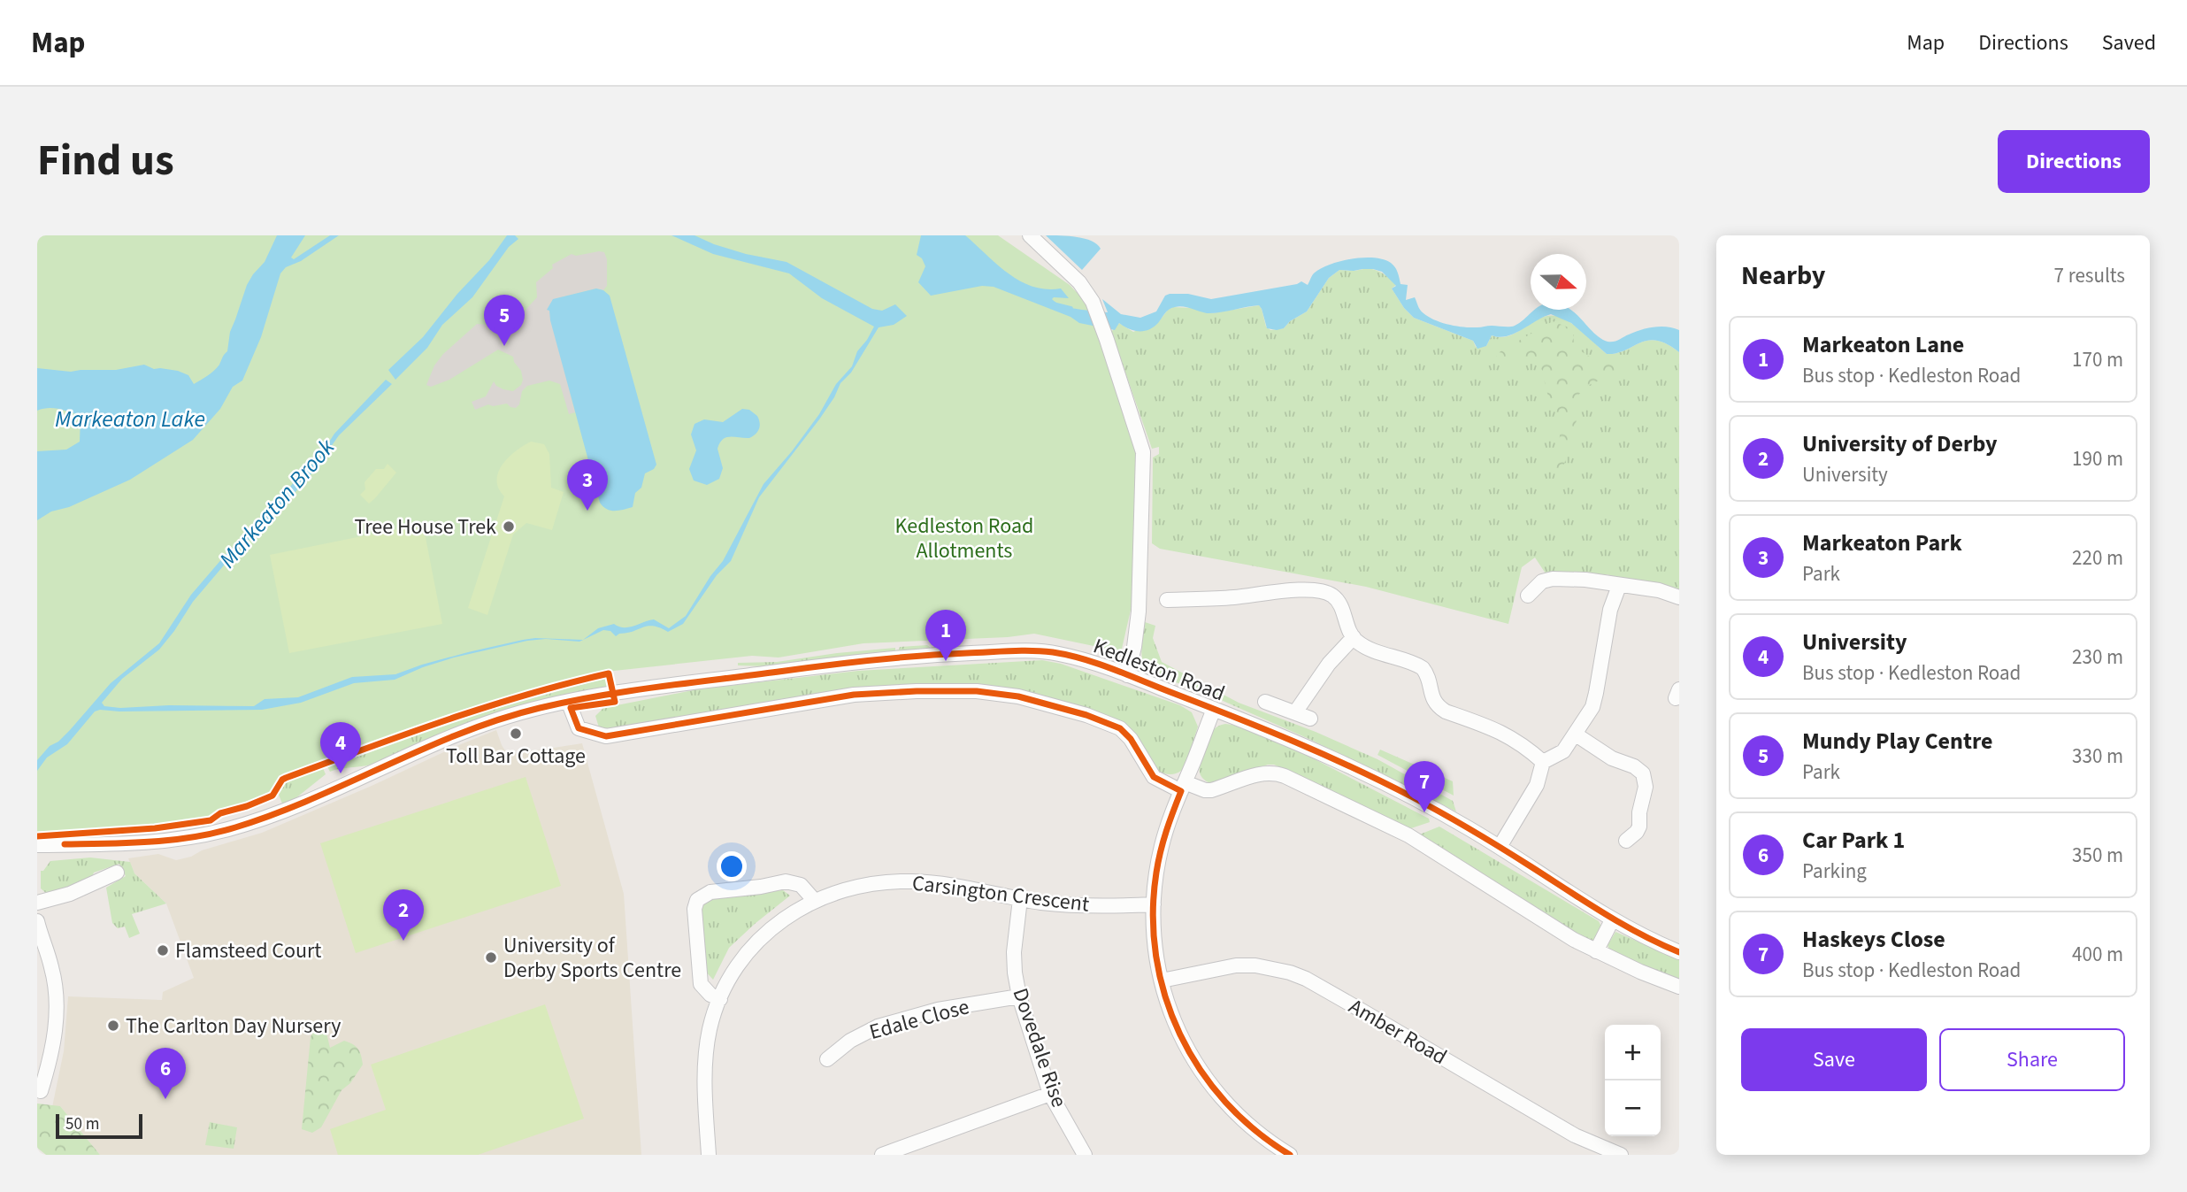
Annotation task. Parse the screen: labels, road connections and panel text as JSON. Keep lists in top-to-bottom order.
{
  "streets": {
    "street": [
      "Kedleston Road",
      "Carsington Crescent",
      "Edale Close",
      "Amber Road",
      "Dovedale Rise"
    ]
  },
  "crossings": [
    ["Carsington Crescent", "Dovedale Rise"],
    ["Edale Close", "Dovedale Rise"]
  ],
  "water": ["Markeaton Lake", "Markeaton Brook"],
  "parks": ["Kedleston Road Allotments"],
  "places": [
    "Tree House Trek",
    "Toll Bar Cottage",
    "Flamsteed Court",
    "University of Derby Sports Centre",
    "The Carlton Day Nursery"
  ],
  "scale_bar": "50 m",
  "north": "right",
  "page": {
    "header": "Map",
    "nav": ["Map", "Directions", "Saved"],
    "title": "Find us",
    "buttons": [
      "Directions",
      ["Save", "Share"]
    ],
    "heading": ["Nearby", "7 results"],
    "pins": [
      "5",
      "3",
      "1",
      "4",
      "7",
      "2",
      "6"
    ],
    "list": [
      {
        "mark": "1",
        "name": "Markeaton Lane",
        "note": "Bus stop · Kedleston Road",
        "value": "170 m"
      },
      {
        "mark": "2",
        "name": "University of Derby",
        "note": "University",
        "value": "190 m"
      },
      {
        "mark": "3",
        "name": "Markeaton Park",
        "note": "Park",
        "value": "220 m"
      },
      {
        "mark": "4",
        "name": "University",
        "note": "Bus stop · Kedleston Road",
        "value": "230 m"
      },
      {
        "mark": "5",
        "name": "Mundy Play Centre",
        "note": "Park",
        "value": "330 m"
      },
      {
        "mark": "6",
        "name": "Car Park 1",
        "note": "Parking",
        "value": "350 m"
      },
      {
        "mark": "7",
        "name": "Haskeys Close",
        "note": "Bus stop · Kedleston Road",
        "value": "400 m"
      }
    ],
    "map_buttons": ["+", "−"],
    "scale": "50 m"
  }
}
